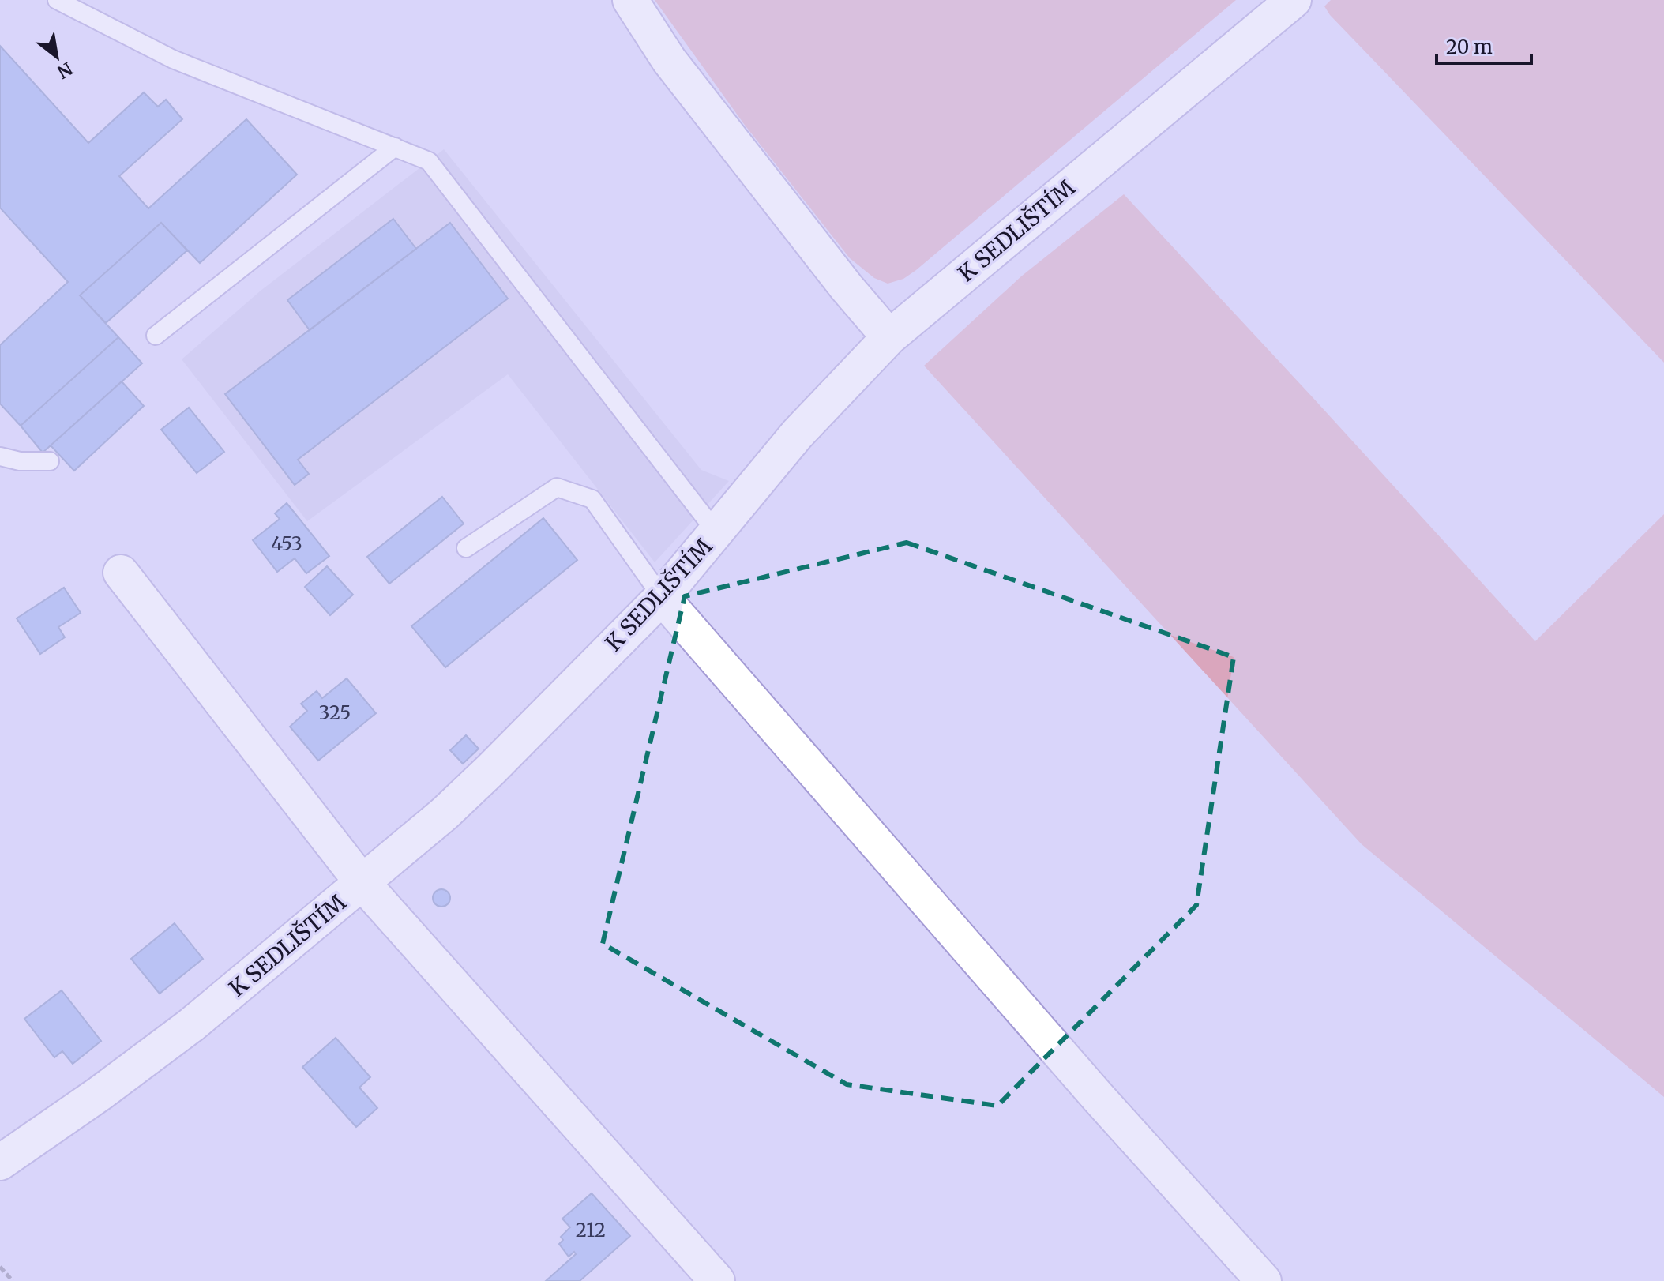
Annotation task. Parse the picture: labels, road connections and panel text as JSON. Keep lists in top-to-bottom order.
{
  "streets": {
    "street": ["K SEDLIŠTÍM"]
  },
  "house_numbers": ["453", "325", "212"],
  "scale_bar": "20 m",
  "north": "bottom right"
}
